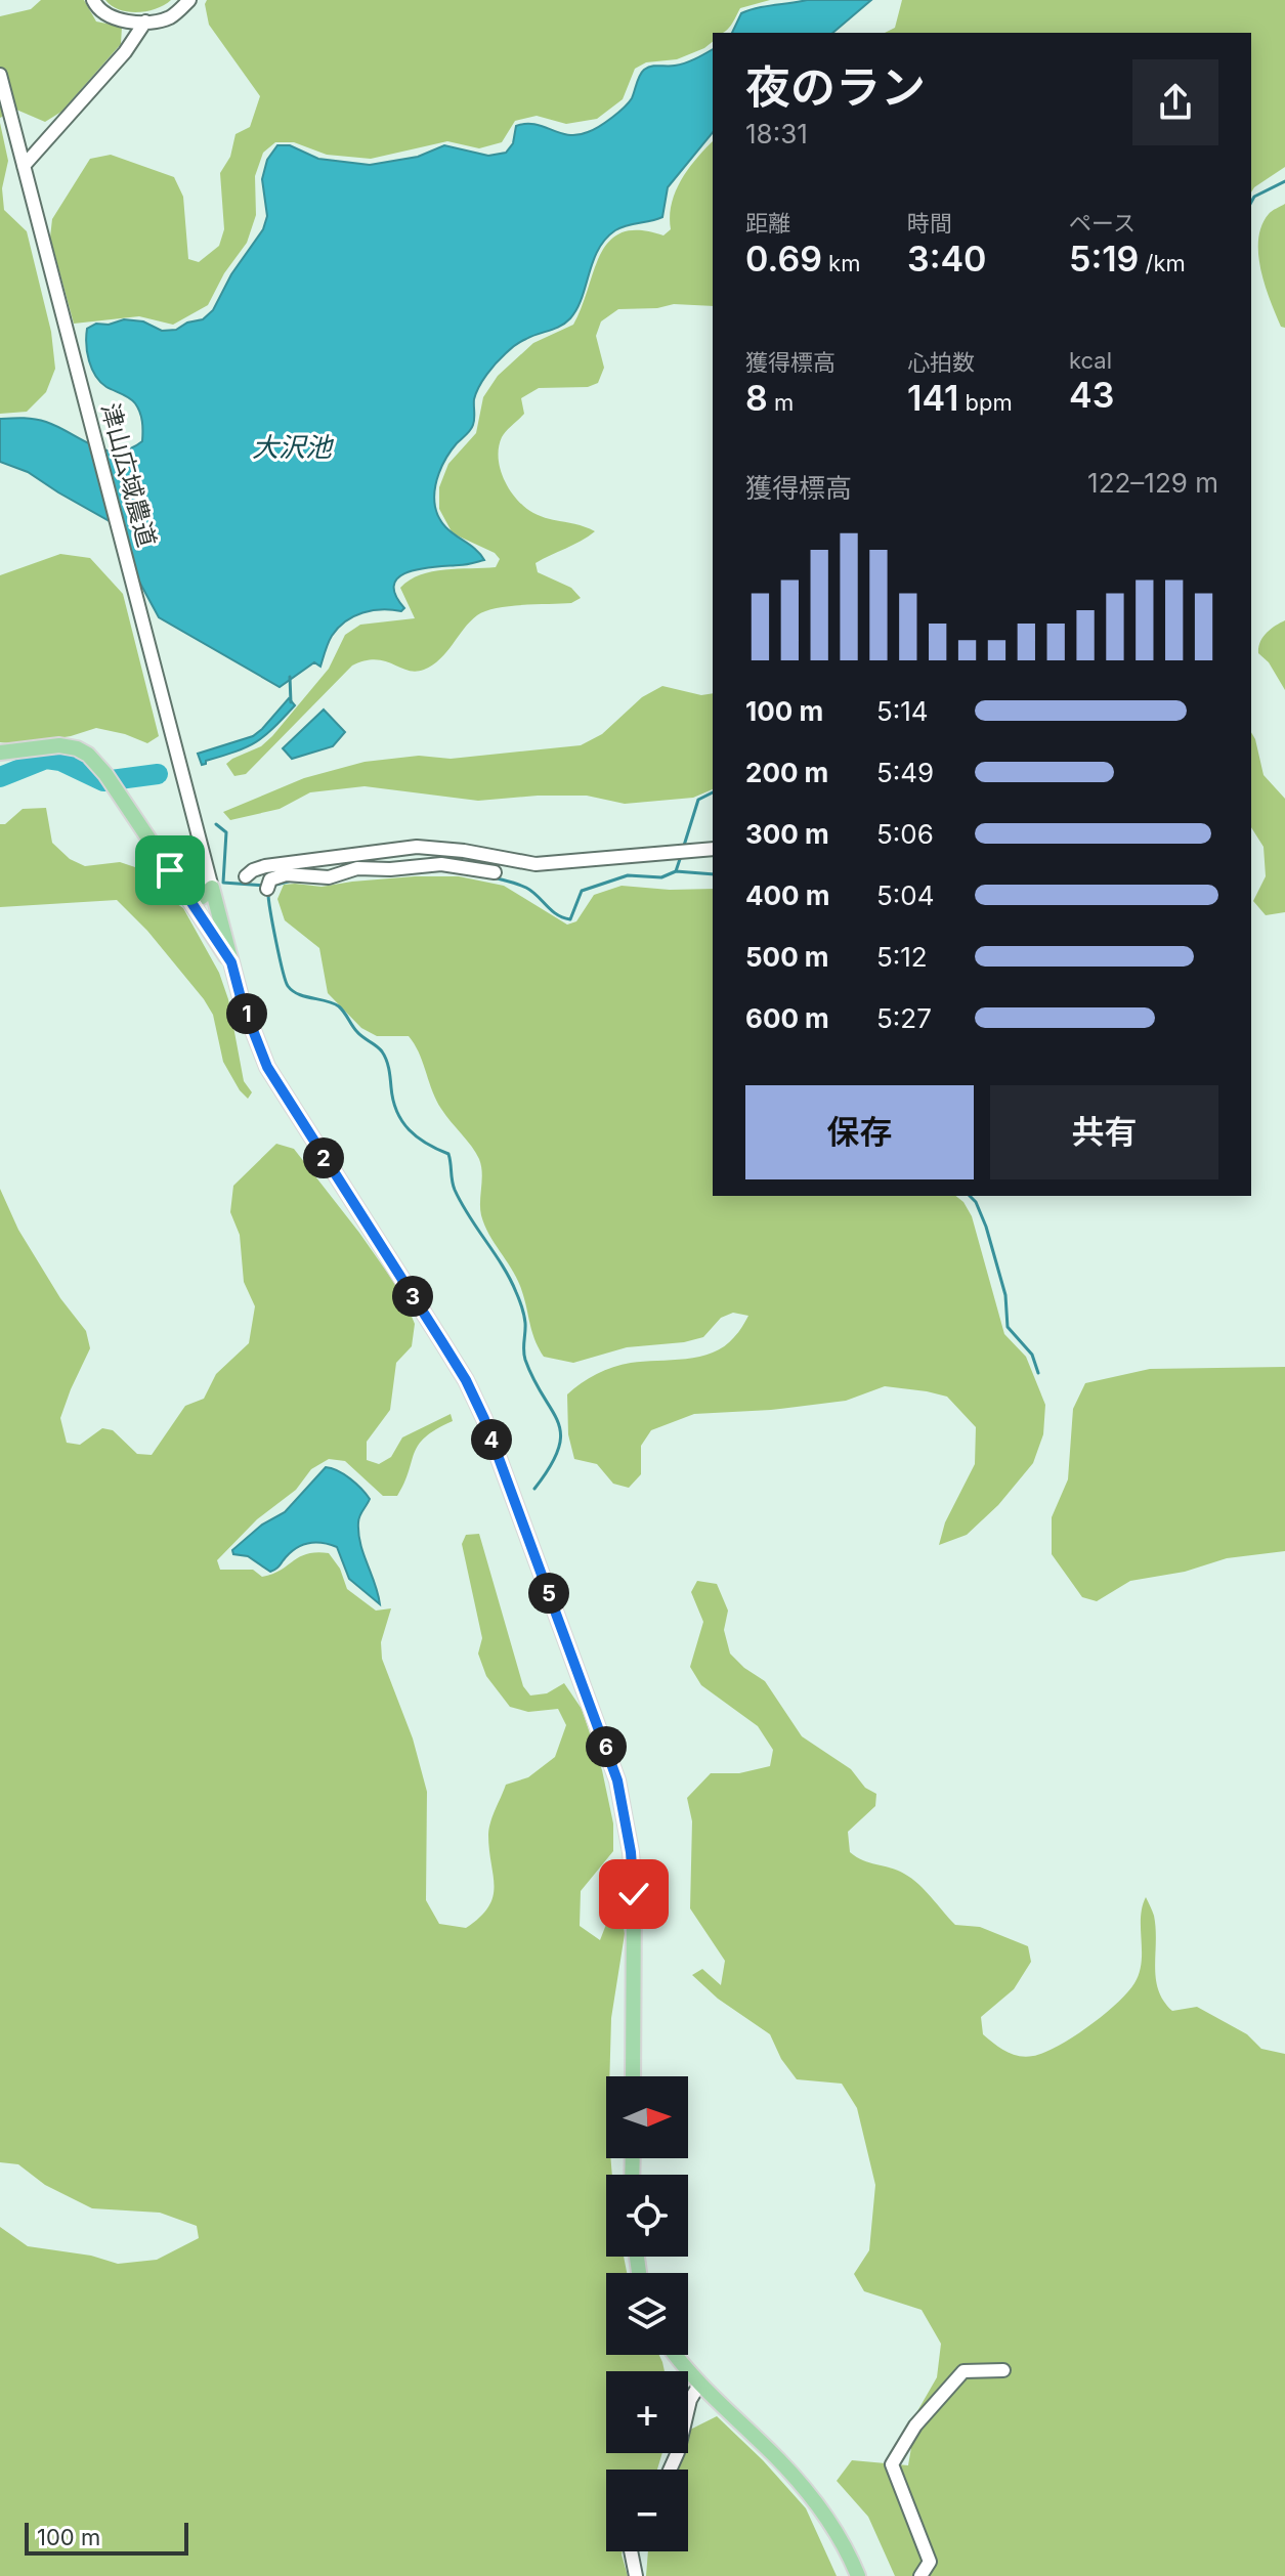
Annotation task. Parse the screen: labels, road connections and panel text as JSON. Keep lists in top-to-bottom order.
{
  "streets": {
    "street": ["津山広域農道"]
  },
  "water": ["大沢池"],
  "scale_bar": "100 m",
  "north": "right",
  "page": {
    "heading": ["夜のラン", "18:31"],
    "stats": [
      ["距離", "0.69 km"],
      ["時間", "3:40"],
      ["ペース", "5:19 /km"],
      ["獲得標高", "8 m"],
      ["心拍数", "141 bpm"],
      ["kcal", "43"]
    ],
    "chart": ["獲得標高", "122–129 m"],
    "list": [
      {
        "name": "100 m",
        "note": "5:14"
      },
      {
        "name": "200 m",
        "note": "5:49"
      },
      {
        "name": "300 m",
        "note": "5:06"
      },
      {
        "name": "400 m",
        "note": "5:04"
      },
      {
        "name": "500 m",
        "note": "5:12"
      },
      {
        "name": "600 m",
        "note": "5:27"
      }
    ],
    "pins": [
      "1",
      "2",
      "3",
      "4",
      "5",
      "6"
    ],
    "buttons": ["保存", "共有"],
    "map_buttons": ["+", "−"],
    "scale": "100 m"
  }
}
